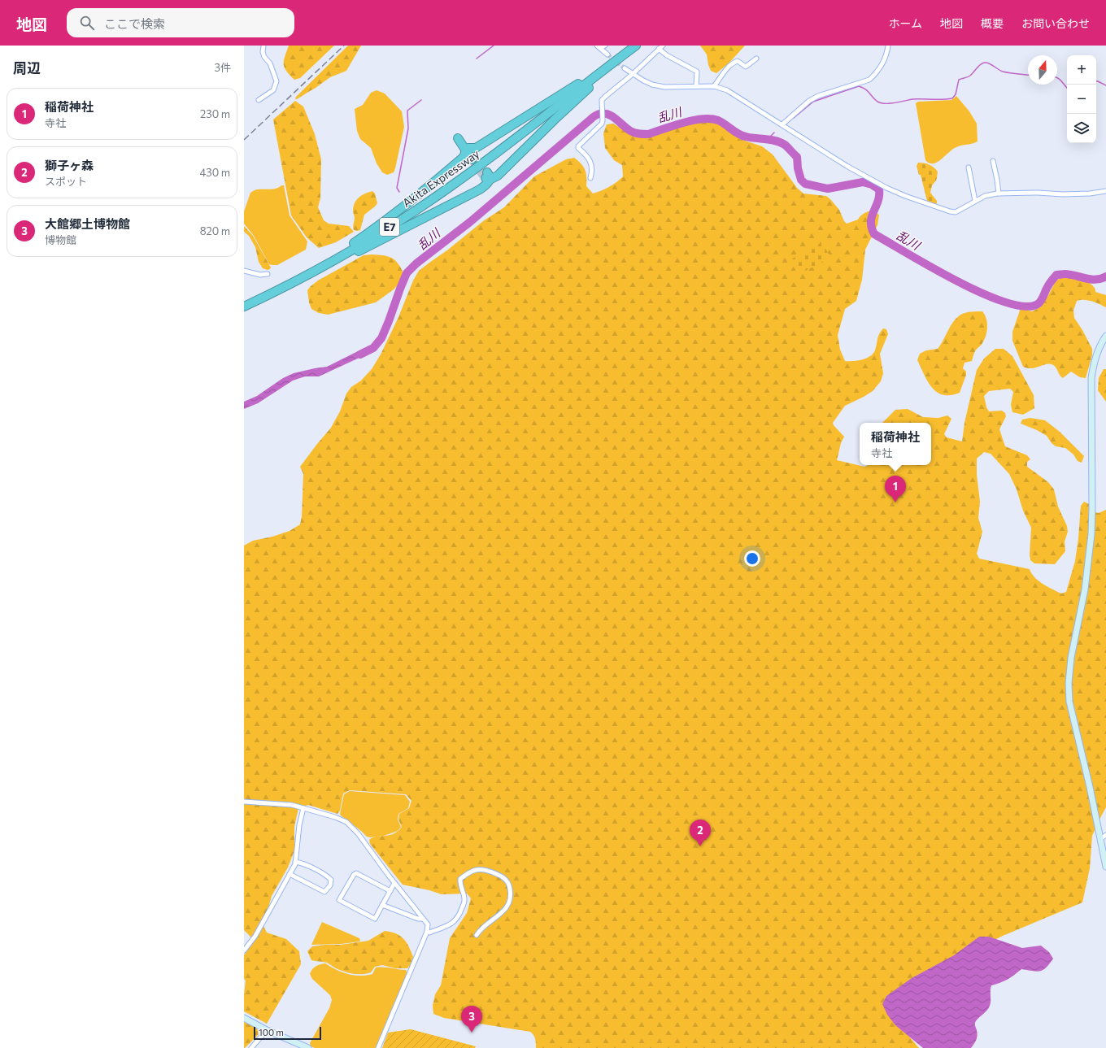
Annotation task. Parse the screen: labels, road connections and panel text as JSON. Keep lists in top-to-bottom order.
{
  "streets": {
    "highway": ["Akita Expressway", "E7"]
  },
  "water": ["乱川"],
  "scale_bar": "100 m",
  "north": "top",
  "page": {
    "header": "地図",
    "search": "ここで検索",
    "nav": [
      "ホーム",
      "地図",
      "概要",
      "お問い合わせ"
    ],
    "heading": ["周辺", "3件"],
    "map_buttons": ["+", "−"],
    "list": [
      {
        "mark": "1",
        "name": "稲荷神社",
        "note": "寺社",
        "value": "230 m"
      },
      {
        "mark": "2",
        "name": "獅子ヶ森",
        "note": "スポット",
        "value": "430 m"
      },
      {
        "mark": "3",
        "name": "大館郷土博物館",
        "note": "博物館",
        "value": "820 m"
      }
    ],
    "popup": ["稲荷神社", "寺社"],
    "pins": ["1", "2", "3"],
    "scale": "100 m"
  }
}
